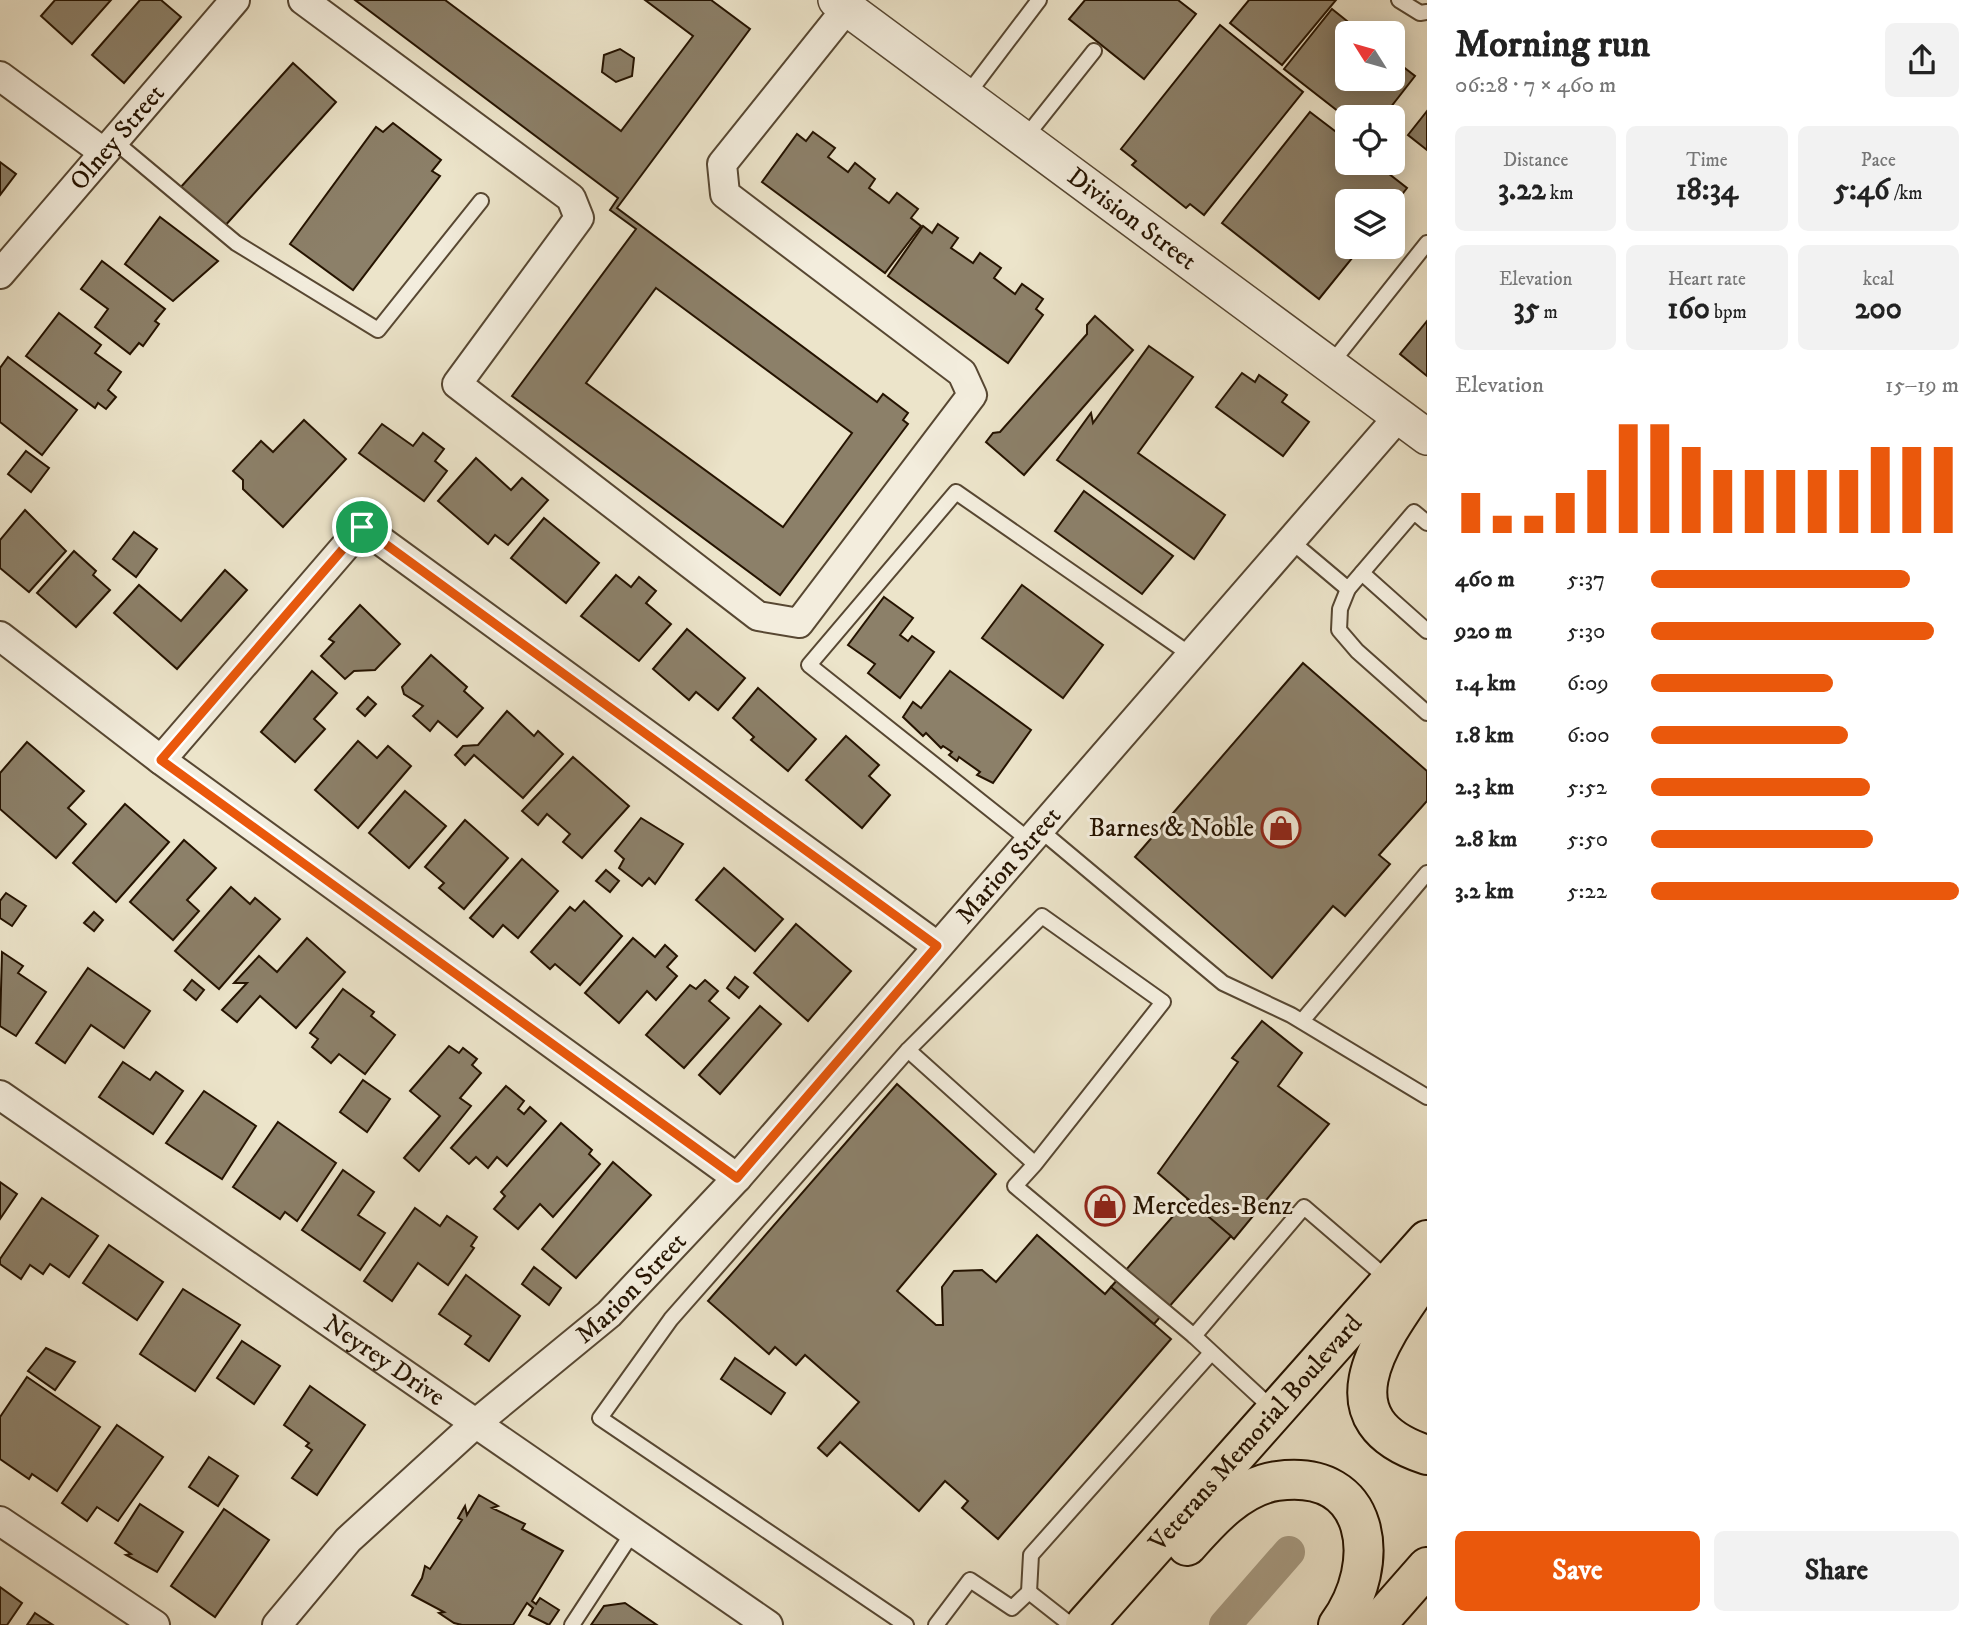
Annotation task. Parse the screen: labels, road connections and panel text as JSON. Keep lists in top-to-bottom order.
{
  "streets": {
    "main road": ["Veterans Memorial Boulevard"],
    "street": [
      "Olney Street",
      "Division Street",
      "Marion Street",
      "Neyrey Drive"
    ]
  },
  "crossings": [
    ["Division Street", "Marion Street"],
    ["Marion Street", "Neyrey Drive"]
  ],
  "places": {
    "shop": ["Barnes & Noble", "Mercedes-Benz"]
  },
  "north": "top left",
  "page": {
    "heading": ["Morning run", "06:28 · 7 × 460 m"],
    "stats": [
      ["Distance", "3.22 km"],
      ["Time", "18:34"],
      ["Pace", "5:46 /km"],
      ["Elevation", "35 m"],
      ["Heart rate", "160 bpm"],
      ["kcal", "200"]
    ],
    "chart": ["Elevation", "15–19 m"],
    "list": [
      {
        "name": "460 m",
        "note": "5:37"
      },
      {
        "name": "920 m",
        "note": "5:30"
      },
      {
        "name": "1.4 km",
        "note": "6:09"
      },
      {
        "name": "1.8 km",
        "note": "6:00"
      },
      {
        "name": "2.3 km",
        "note": "5:52"
      },
      {
        "name": "2.8 km",
        "note": "5:50"
      },
      {
        "name": "3.2 km",
        "note": "5:22"
      }
    ],
    "buttons": ["Save", "Share"]
  }
}
